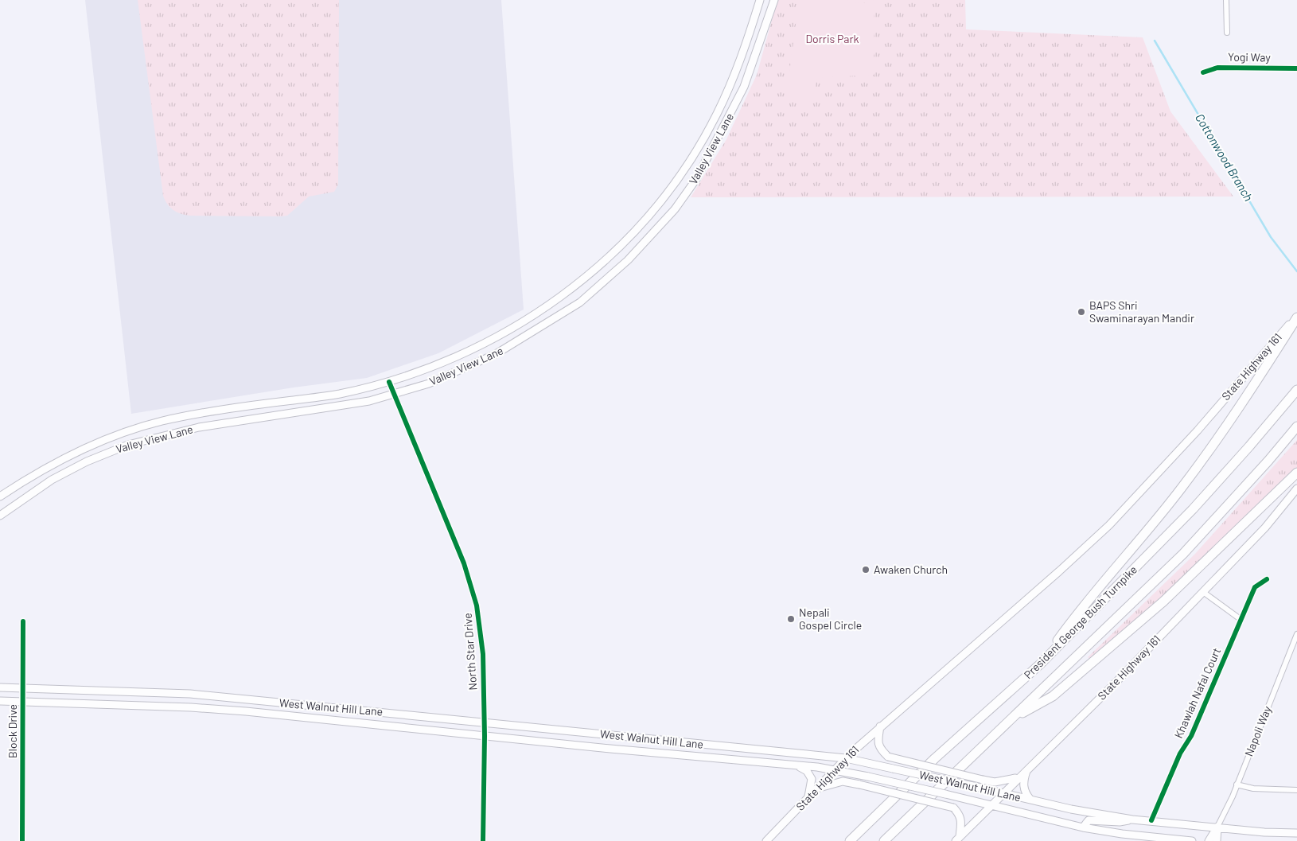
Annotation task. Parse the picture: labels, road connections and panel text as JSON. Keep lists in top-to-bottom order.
{
  "streets": {
    "highway": ["President George Bush Turnpike"],
    "main road": ["Valley View Lane", "State Highway 161", "West Walnut Hill Lane"],
    "street": [
      "Yogi Way",
      "North Star Drive",
      "Khawlah Nafal Court",
      "Block Drive",
      "Napoli Way"
    ]
  },
  "crossings": [
    ["Valley View Lane", "North Star Drive"],
    ["State Highway 161", "West Walnut Hill Lane"],
    ["North Star Drive", "West Walnut Hill Lane"],
    ["Khawlah Nafal Court", "West Walnut Hill Lane"],
    ["West Walnut Hill Lane", "Block Drive"],
    ["West Walnut Hill Lane", "Napoli Way"]
  ],
  "water": ["Cottonwood Branch"],
  "parks": ["Dorris Park"],
  "places": ["BAPS Shri Swaminarayan Mandir", "Awaken Church", "Nepali Gospel Circle"]
}
